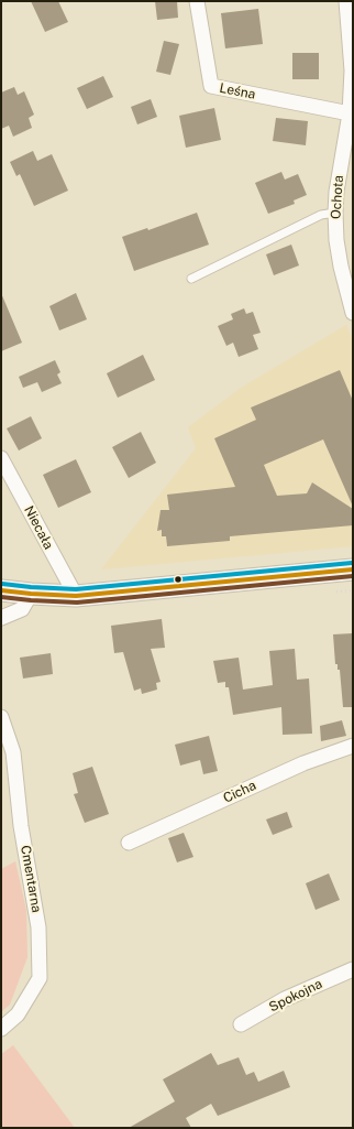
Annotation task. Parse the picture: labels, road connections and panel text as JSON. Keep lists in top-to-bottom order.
{
  "streets": {
    "street": [
      "Leśna",
      "Ochota",
      "Niecała",
      "Cicha",
      "Cmentarna",
      "Spokojna"
    ]
  },
  "crossings": [
    ["Leśna", "Ochota"]
  ]
}
